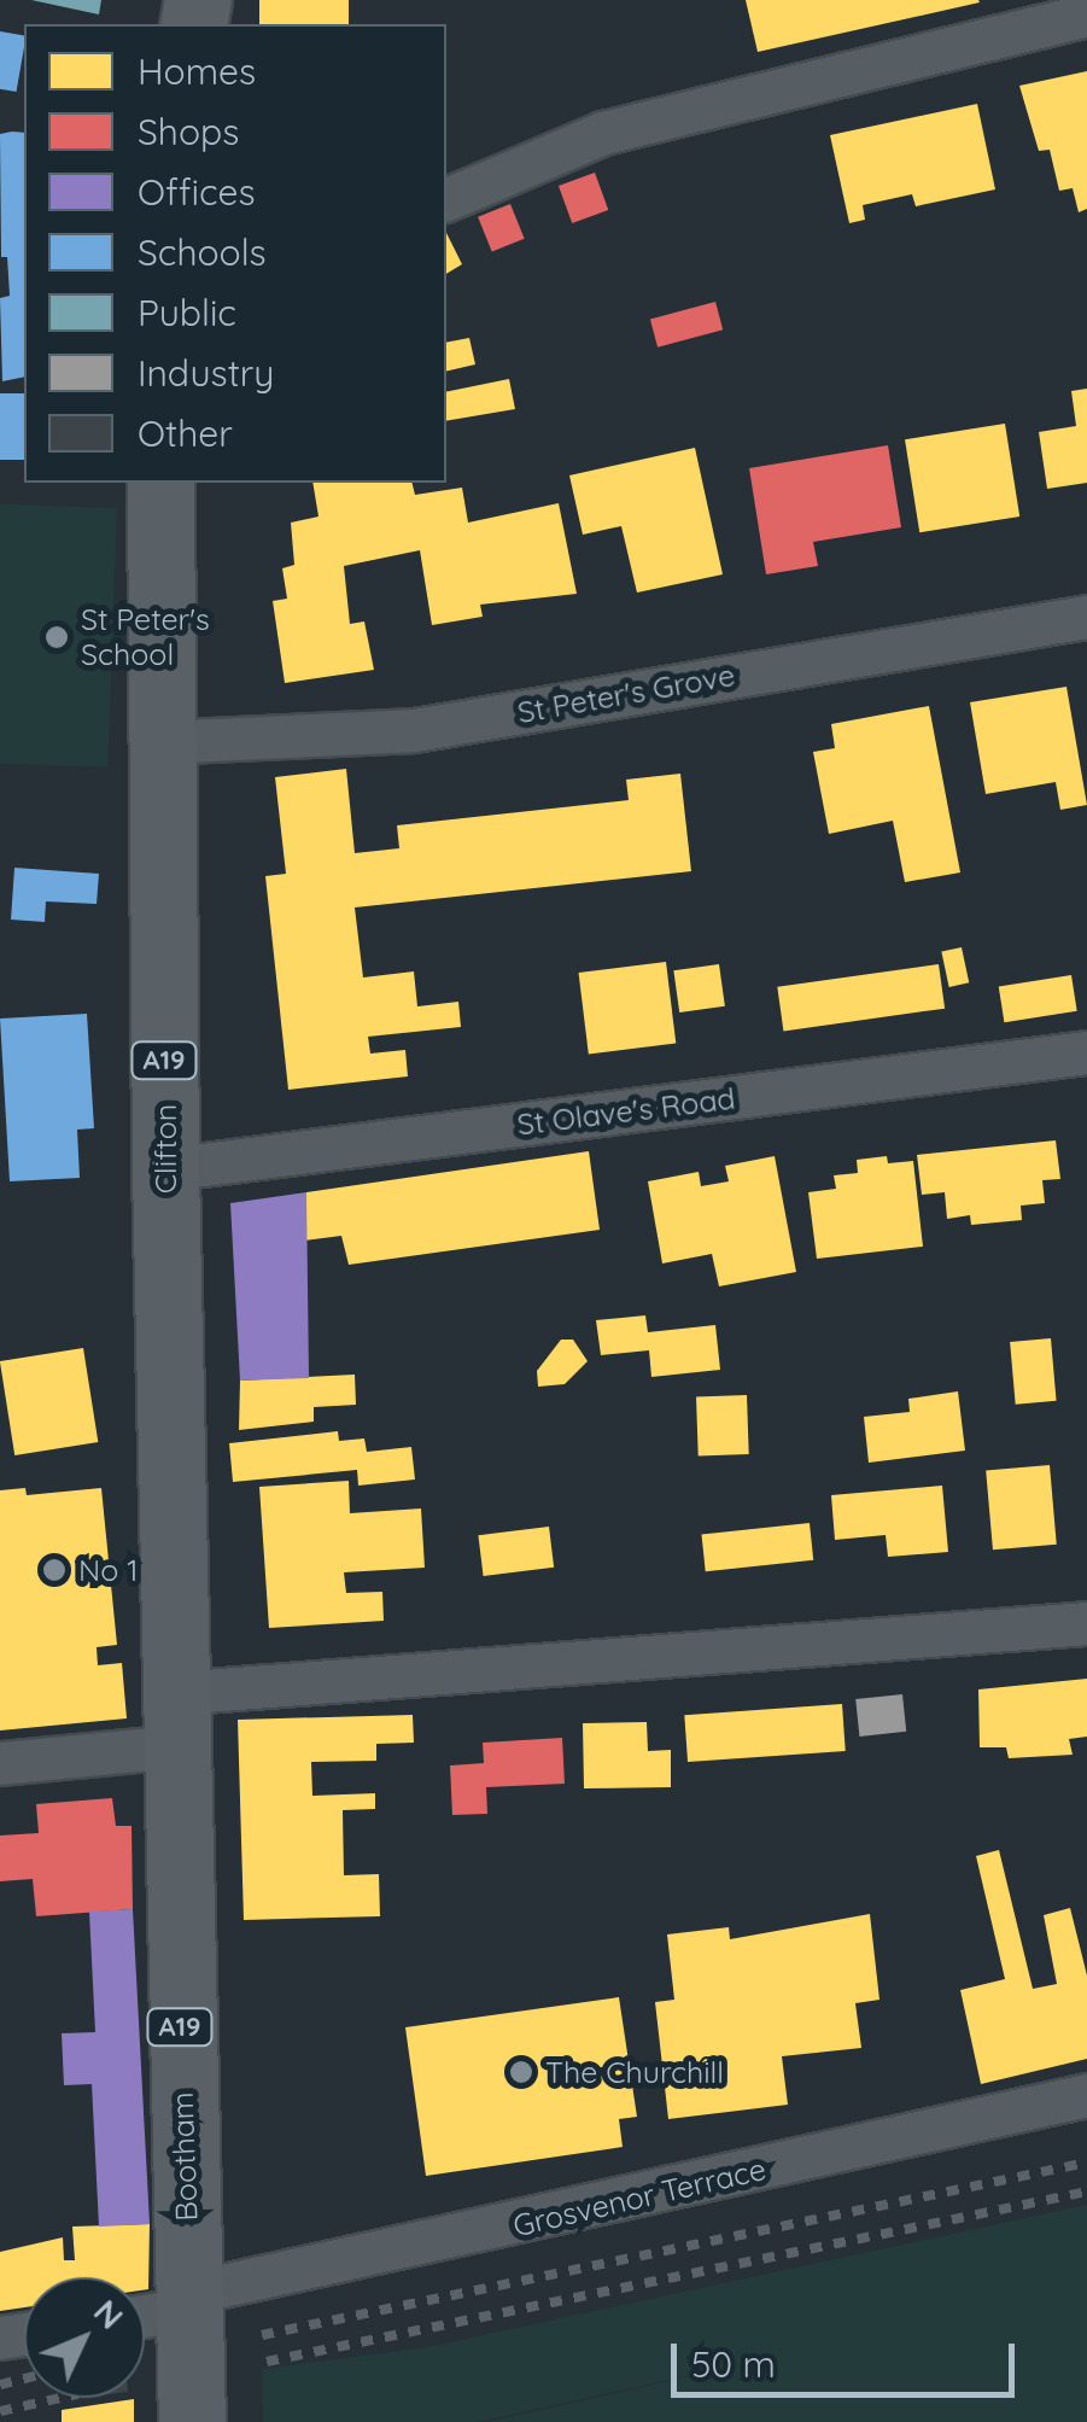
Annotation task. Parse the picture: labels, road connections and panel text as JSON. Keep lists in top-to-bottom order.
{
  "streets": {
    "main road": ["A19", "Clifton", "Bootham"],
    "street": ["St Peter's Grove", "St Olave's Road", "Grosvenor Terrace"]
  },
  "crossings": [
    ["St Peter's Grove", "Clifton"],
    ["St Olave's Road", "Clifton"],
    ["Clifton", "Bootham"],
    ["Bootham", "Grosvenor Terrace"]
  ],
  "places": ["St Peter's School", "No 1", "The Churchill"],
  "legend": [
    "Homes",
    "Shops",
    "Offices",
    "Schools",
    "Public",
    "Industry",
    "Other"
  ],
  "scale_bar": "50 m",
  "north": "top right"
}
